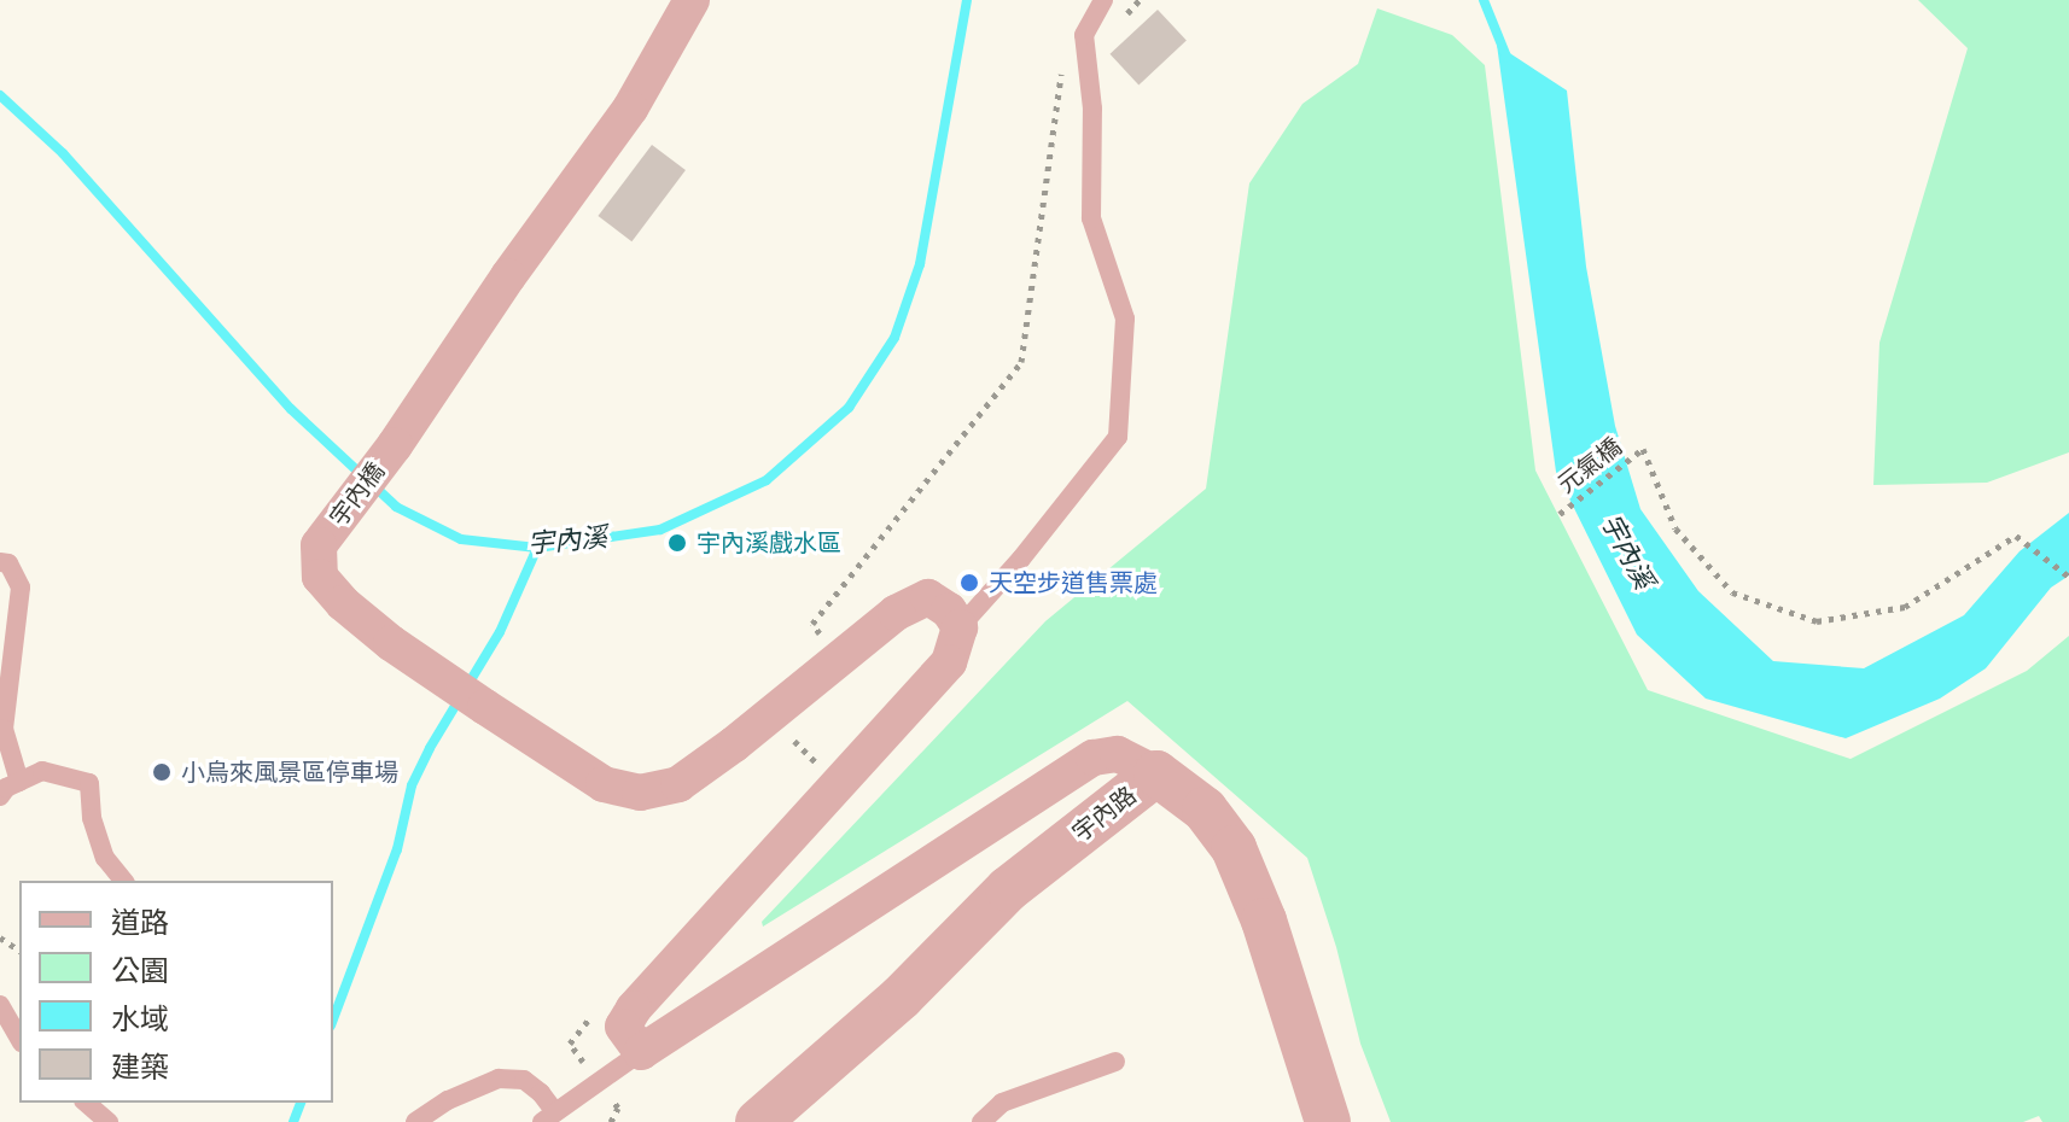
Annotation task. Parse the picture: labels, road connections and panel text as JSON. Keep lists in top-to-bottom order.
{
  "streets": {
    "street": ["宇內橋", "宇內路"],
    "path": ["元氣橋"]
  },
  "water": ["宇內溪"],
  "places": ["宇內溪戲水區", "天空步道售票處", "小烏來風景區停車場"],
  "legend": [
    "道路",
    "公園",
    "水域",
    "建築"
  ]
}
